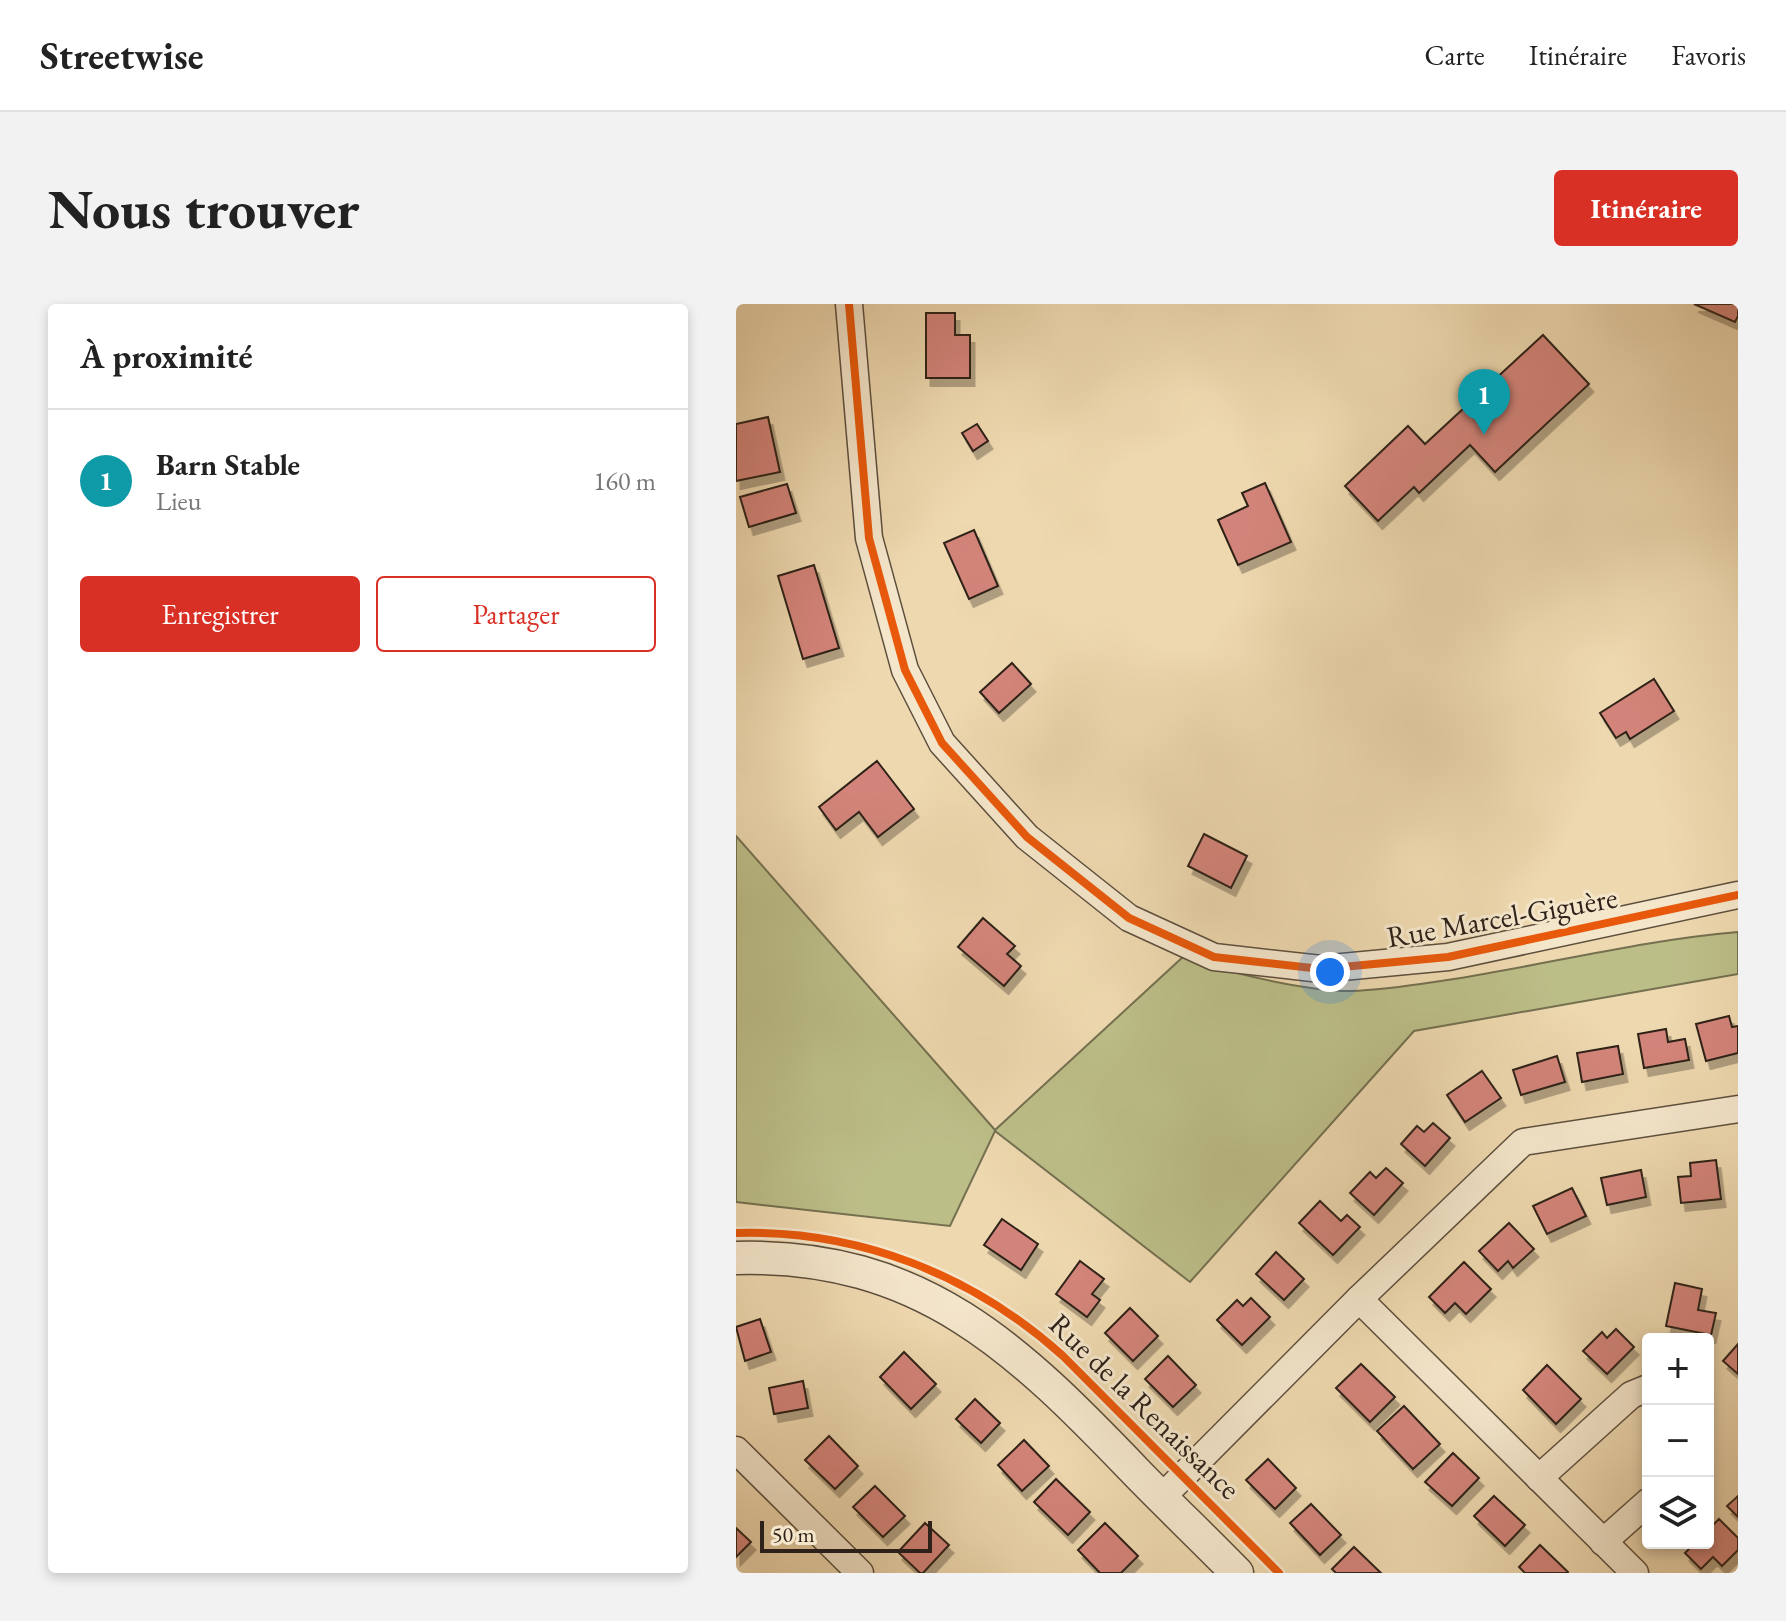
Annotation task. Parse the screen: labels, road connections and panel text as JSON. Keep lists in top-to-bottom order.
{
  "streets": {
    "street": ["Rue Marcel-Giguère", "Rue de la Renaissance"]
  },
  "scale_bar": "50 m",
  "page": {
    "header": "Streetwise",
    "nav": ["Carte", "Itinéraire", "Favoris"],
    "buttons": [
      "Itinéraire",
      ["Enregistrer", "Partager"]
    ],
    "title": "Nous trouver",
    "heading": "À proximité",
    "pins": "1",
    "list": [
      {
        "mark": "1",
        "name": "Barn Stable",
        "note": "Lieu",
        "value": "160 m"
      }
    ],
    "map_buttons": ["+", "−"],
    "scale": "50 m"
  }
}
